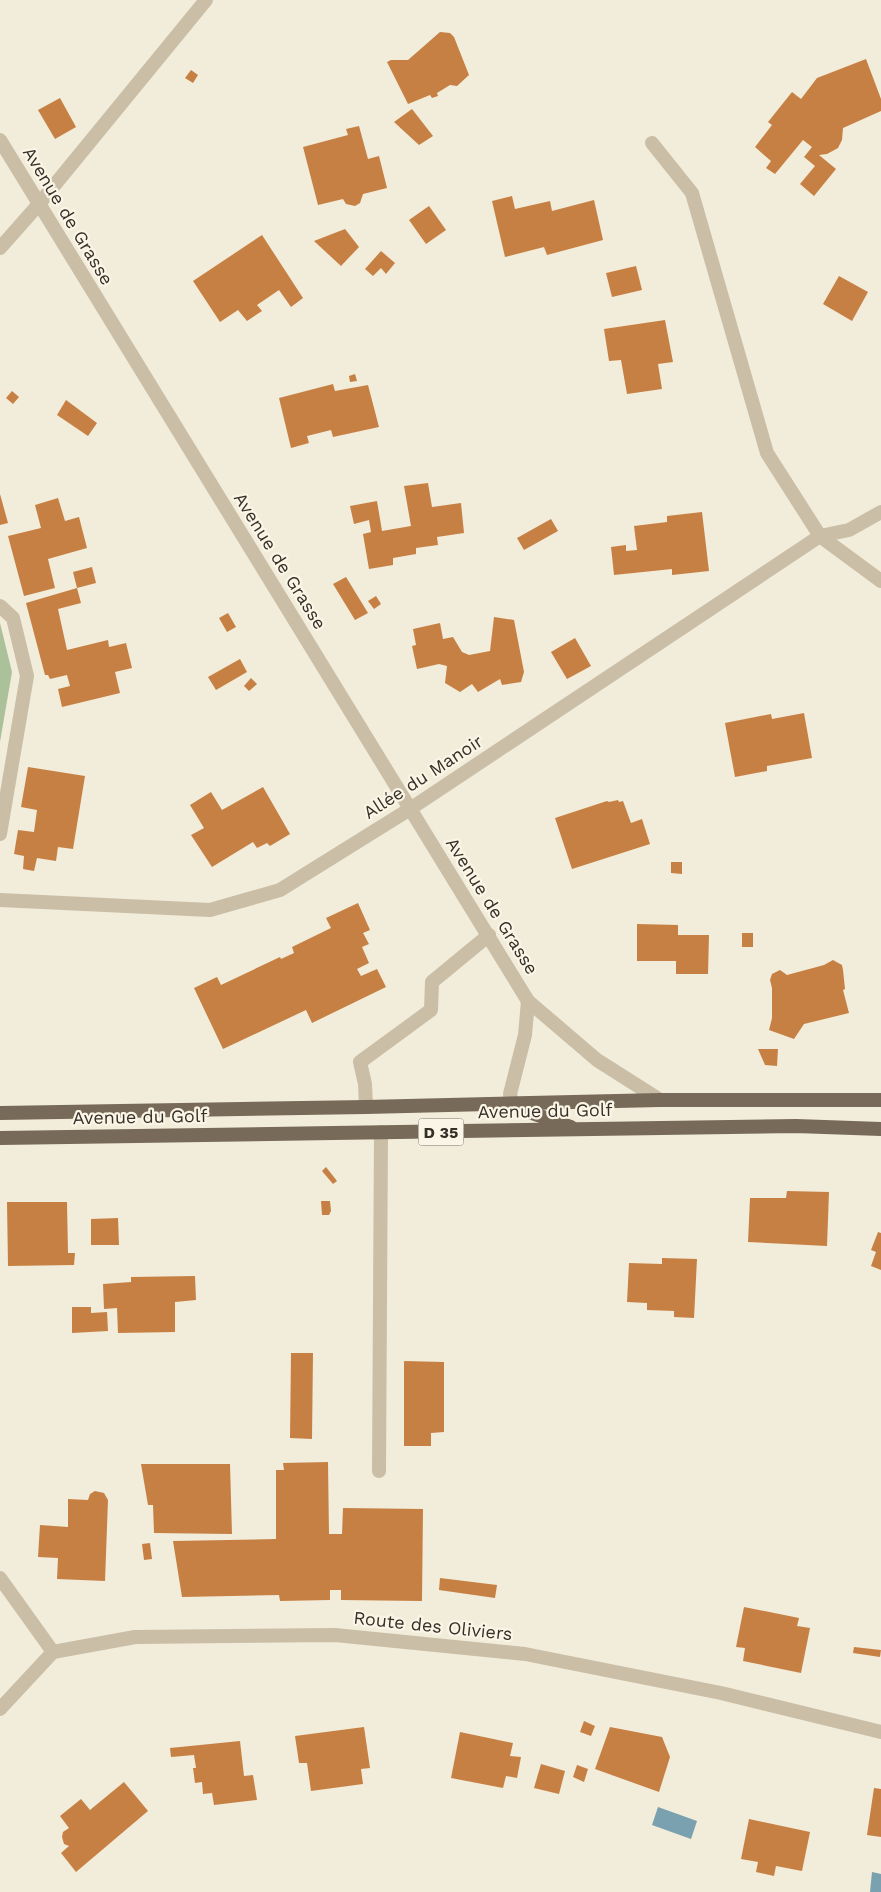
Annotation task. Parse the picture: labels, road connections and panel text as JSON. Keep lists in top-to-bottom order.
{
  "streets": {
    "main road": ["Avenue du Golf", "D 35"],
    "street": ["Avenue de Grasse", "Allée du Manoir", "Route des Oliviers"]
  },
  "crossings": [
    ["Avenue de Grasse", "Allée du Manoir"],
    ["Avenue de Grasse", "Avenue du Golf"]
  ]
}
